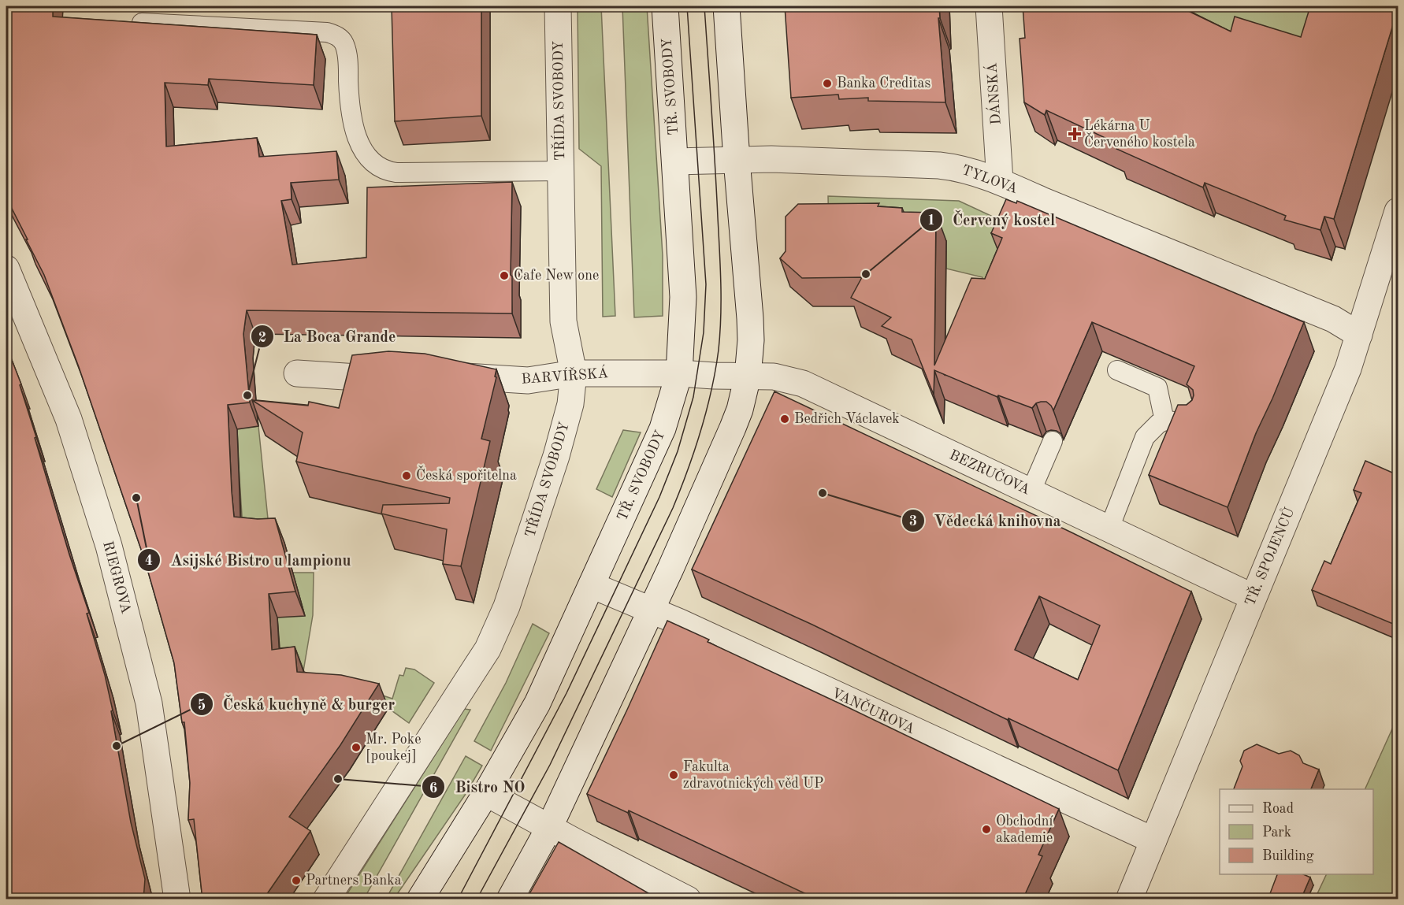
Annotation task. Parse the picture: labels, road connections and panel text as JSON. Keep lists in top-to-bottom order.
{
  "streets": {
    "street": [
      "TŘ. SVOBODY",
      "DÁNSKÁ",
      "TŘÍDA SVOBODY",
      "TYLOVA",
      "BARVÍŘSKÁ",
      "BEZRUČOVA",
      "TŘ. SPOJENCŮ",
      "RIEGROVA",
      "VANČUROVA"
    ]
  },
  "crossings": [
    ["TŘ. SVOBODY", "TYLOVA"],
    ["TŘ. SVOBODY", "BARVÍŘSKÁ"],
    ["TŘ. SVOBODY", "VANČUROVA"],
    ["DÁNSKÁ", "TYLOVA"],
    ["TŘÍDA SVOBODY", "BARVÍŘSKÁ"],
    ["TYLOVA", "TŘ. SPOJENCŮ"],
    ["BARVÍŘSKÁ", "BEZRUČOVA"],
    ["BEZRUČOVA", "TŘ. SPOJENCŮ"],
    ["TŘ. SPOJENCŮ", "VANČUROVA"]
  ],
  "places": {
    "other": [
      "Banka Creditas",
      "Červený kostel",
      "Cafe New one",
      "La Boca Grande",
      "Bedřich Václavek",
      "Česká spořitelna",
      "Vědecká knihovna",
      "Asijské Bistro u lampionu",
      "Česká kuchyně & burger",
      "Mr. Poke [poukej]",
      "Fakulta zdravotnických věd UP",
      "Bistro NO",
      "Obchodní akademie",
      "Partners Banka"
    ],
    "health": ["Lékárna U Červeného kostela"]
  },
  "legend": ["Road", "Park", "Building"]
}
